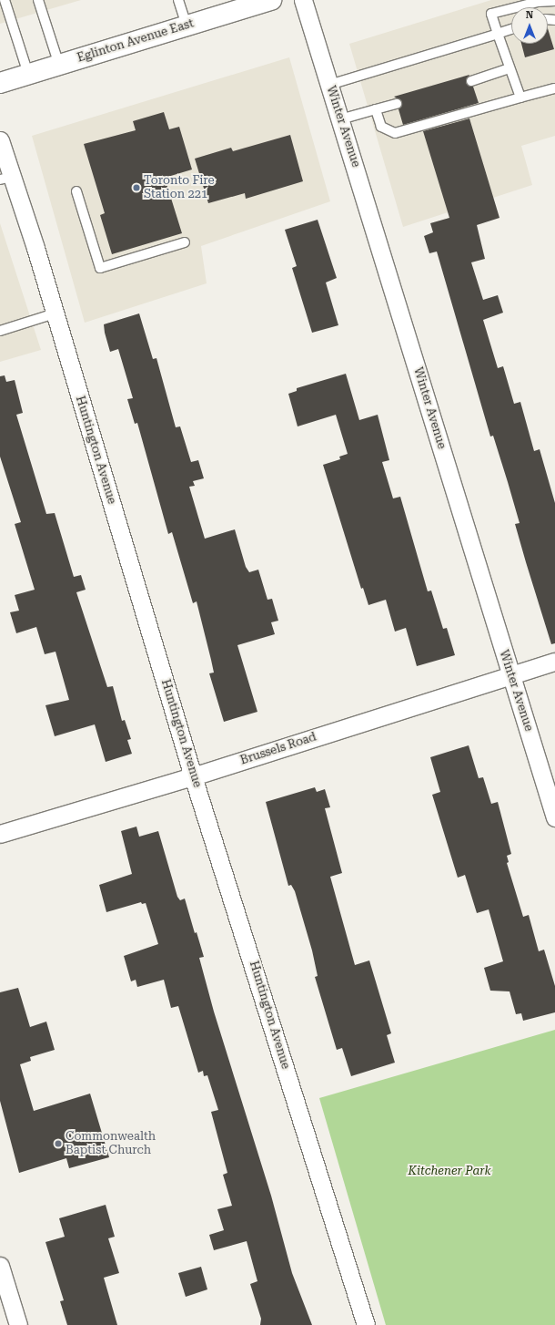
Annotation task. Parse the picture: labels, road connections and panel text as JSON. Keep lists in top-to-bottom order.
{
  "streets": {
    "main road": ["Eglinton Avenue East"],
    "street": ["Winter Avenue", "Huntington Avenue", "Brussels Road"]
  },
  "crossings": [
    ["Winter Avenue", "Brussels Road"],
    ["Huntington Avenue", "Brussels Road"]
  ],
  "parks": ["Kitchener Park"],
  "places": ["Toronto Fire Station 221", "Commonwealth Baptist Church"],
  "north": "top"
}
